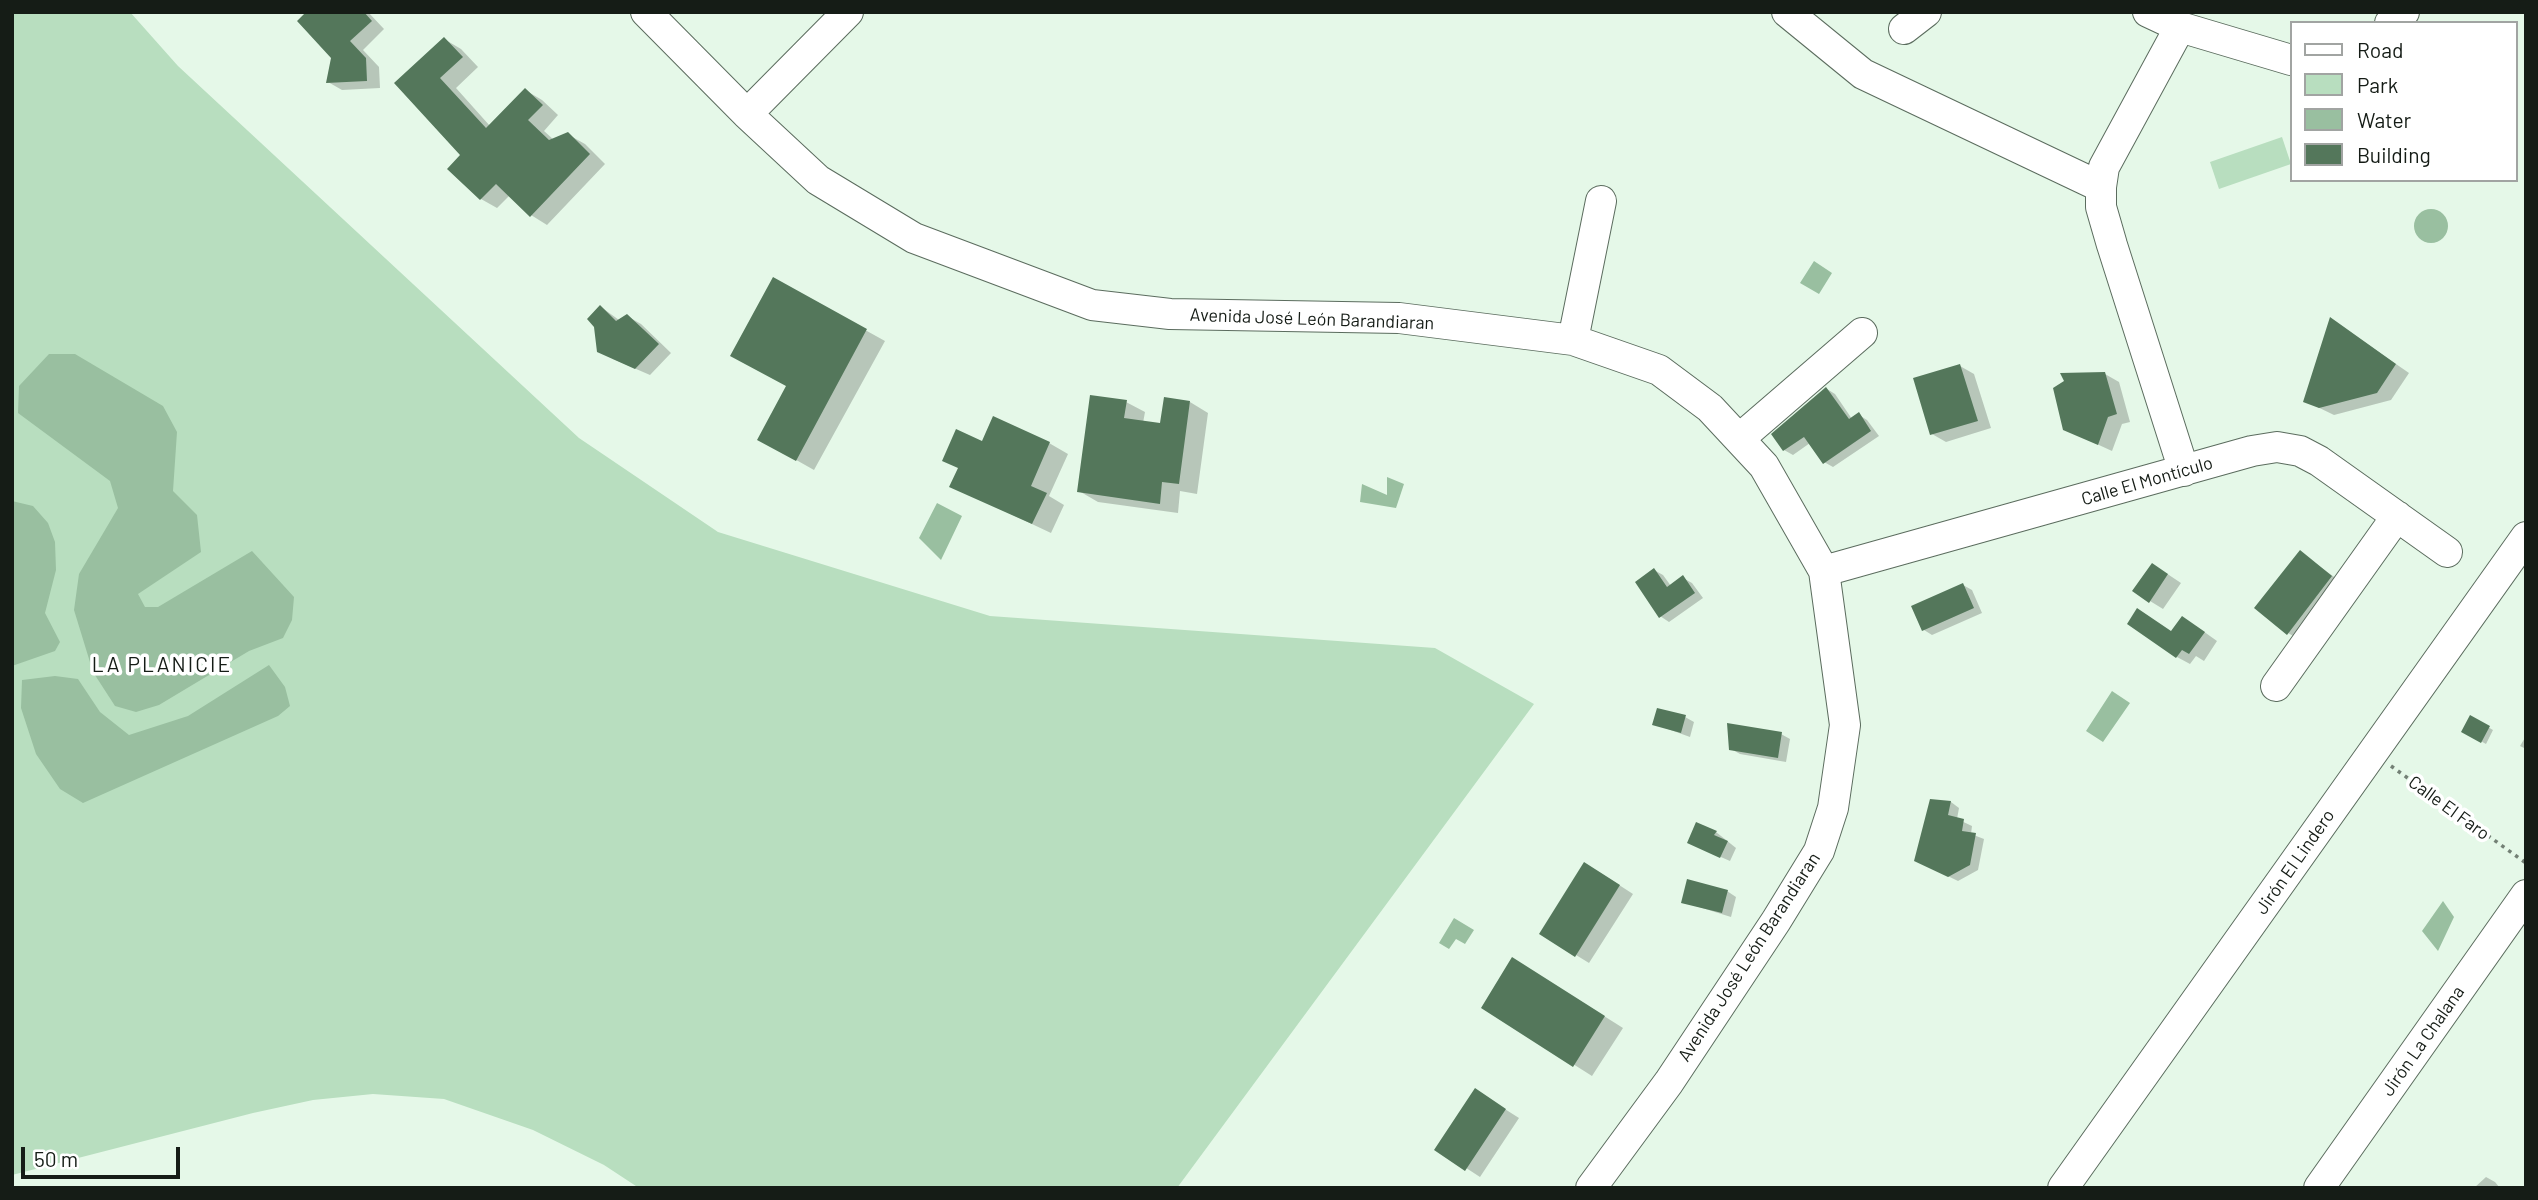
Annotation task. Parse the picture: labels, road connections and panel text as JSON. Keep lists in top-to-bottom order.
{
  "streets": {
    "street": [
      "Avenida José León Barandiaran",
      "Calle El Montículo",
      "Jirón El Lindero",
      "Jirón La Chalana"
    ],
    "path": ["Calle El Faro"]
  },
  "crossings": [
    ["Avenida José León Barandiaran", "Calle El Montículo"],
    ["Calle El Faro", "Jirón El Lindero"]
  ],
  "districts": ["LA PLANICIE"],
  "legend": [
    "Road",
    "Park",
    "Water",
    "Building"
  ],
  "scale_bar": "50 m"
}
